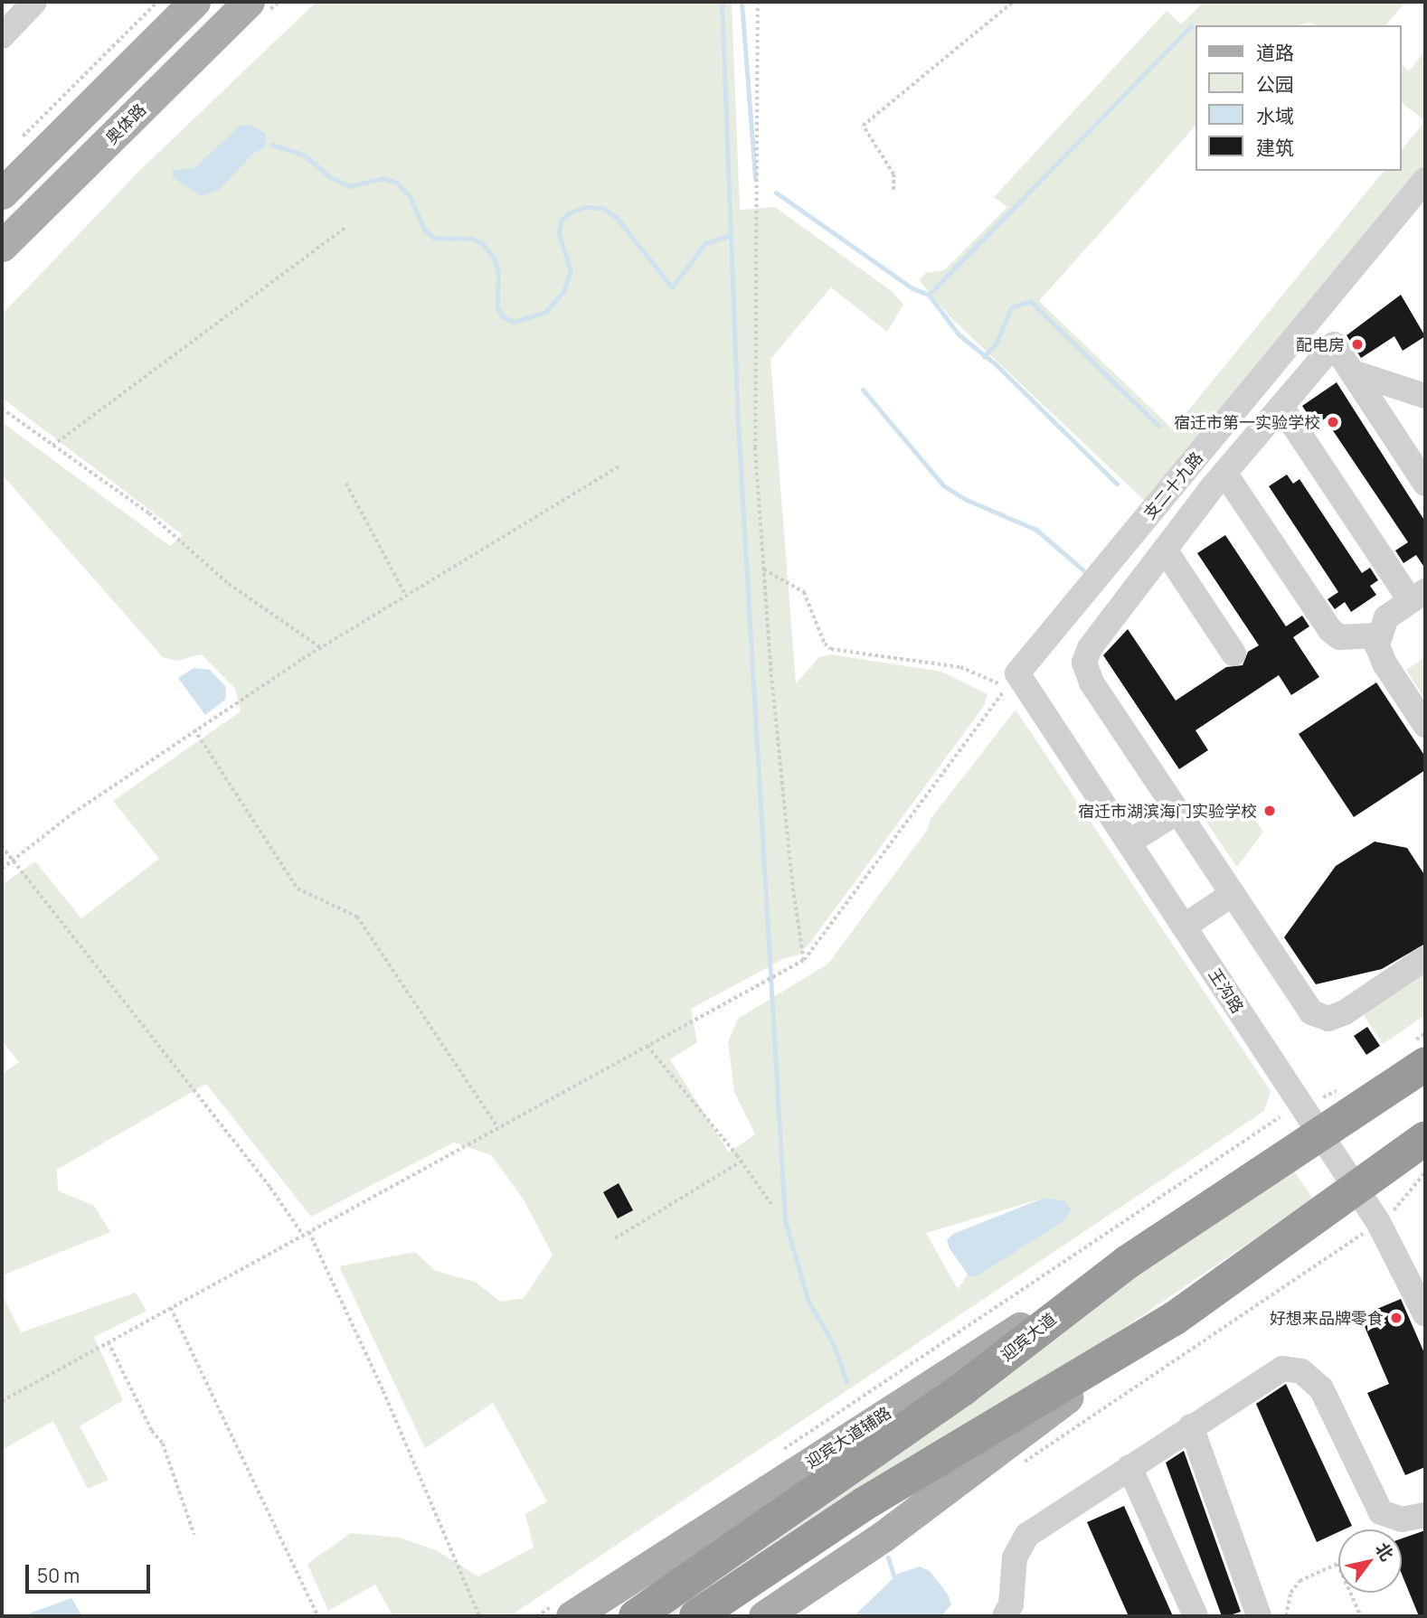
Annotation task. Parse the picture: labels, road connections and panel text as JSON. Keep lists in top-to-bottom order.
{
  "streets": {
    "highway": ["迎宾大道"],
    "main road": ["奥体路", "迎宾大道辅路"],
    "street": ["支二十九路", "王沟路"]
  },
  "crossings": [
    ["支二十九路", "王沟路"],
    ["王沟路", "迎宾大道"],
    ["迎宾大道", "迎宾大道辅路"]
  ],
  "places": [
    "配电房",
    "宿迁市第一实验学校",
    "宿迁市湖滨海门实验学校",
    "好想来品牌零食"
  ],
  "legend": [
    "道路",
    "公园",
    "水域",
    "建筑"
  ],
  "scale_bar": "50 m",
  "north": "top right"
}
